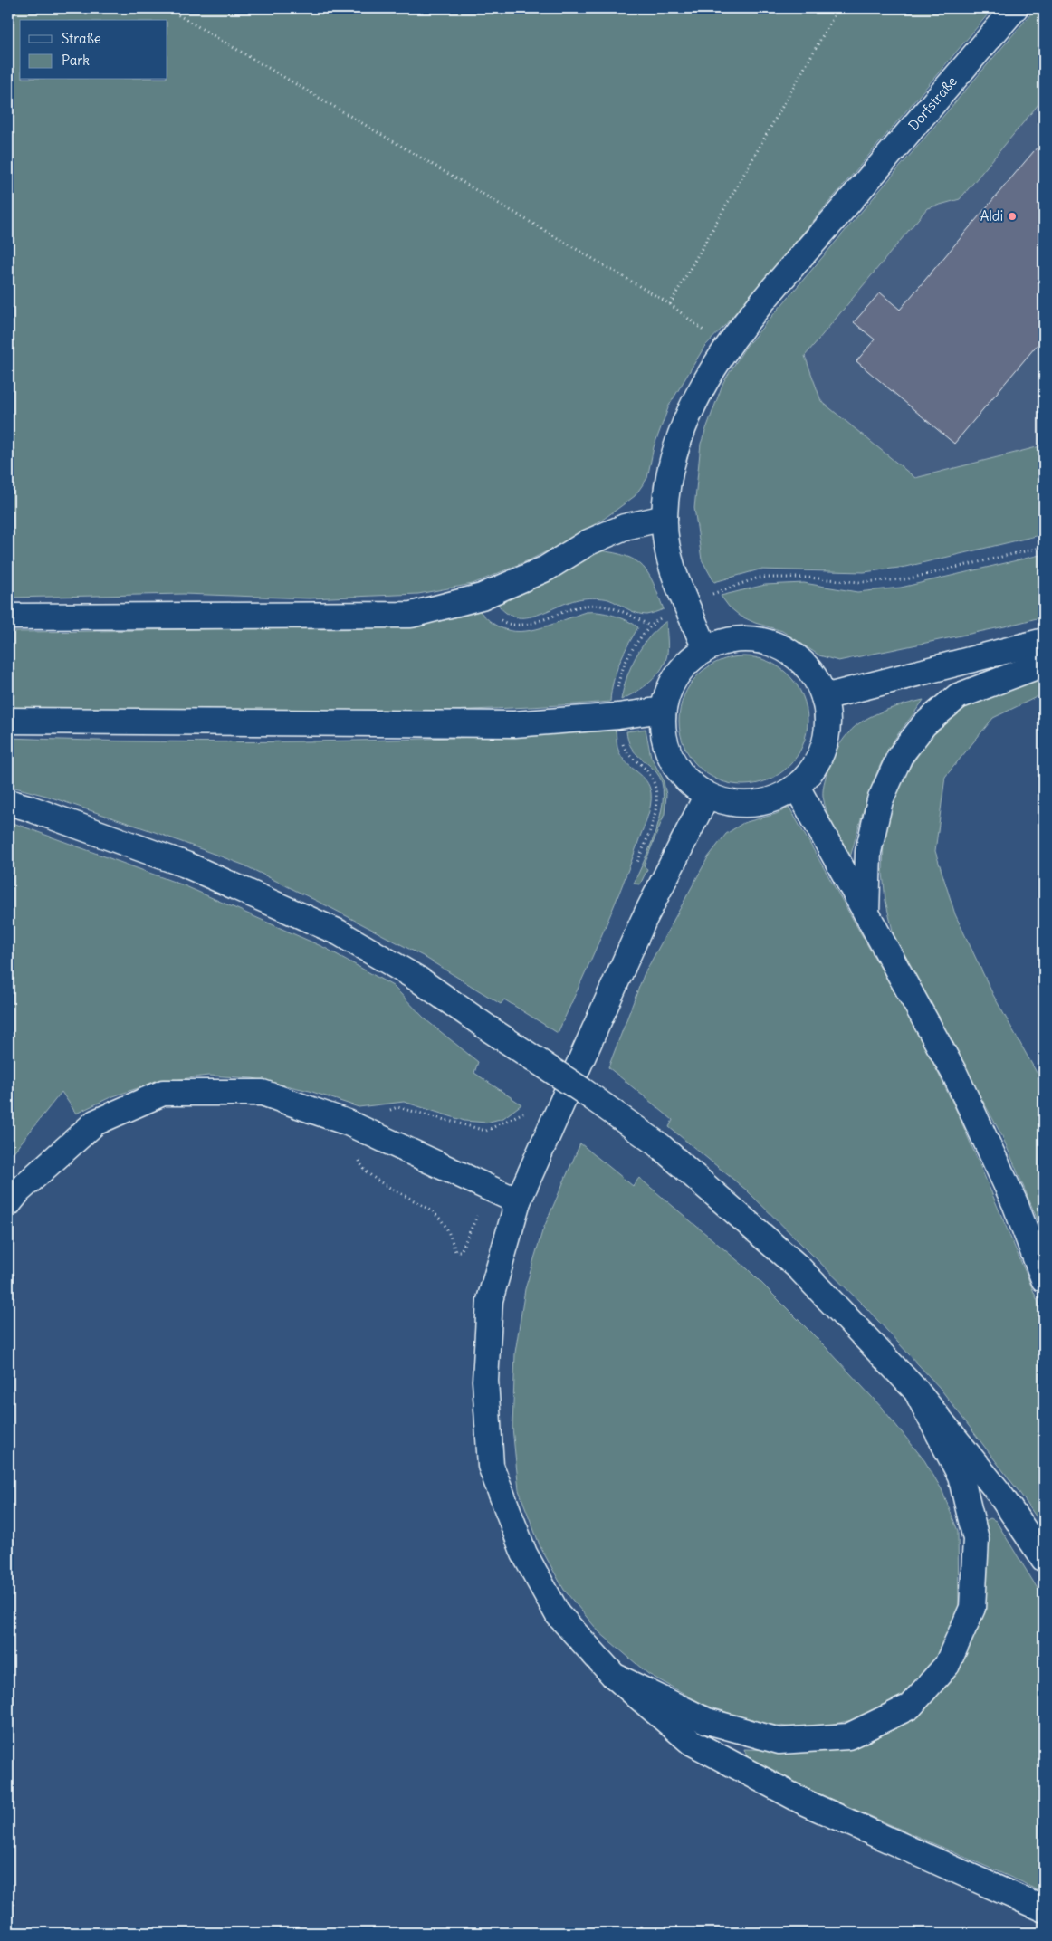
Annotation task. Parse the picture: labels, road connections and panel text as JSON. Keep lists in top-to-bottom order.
{
  "streets": {
    "main road": ["Dorfstraße"]
  },
  "places": ["Aldi"],
  "legend": ["Straße", "Park"]
}
